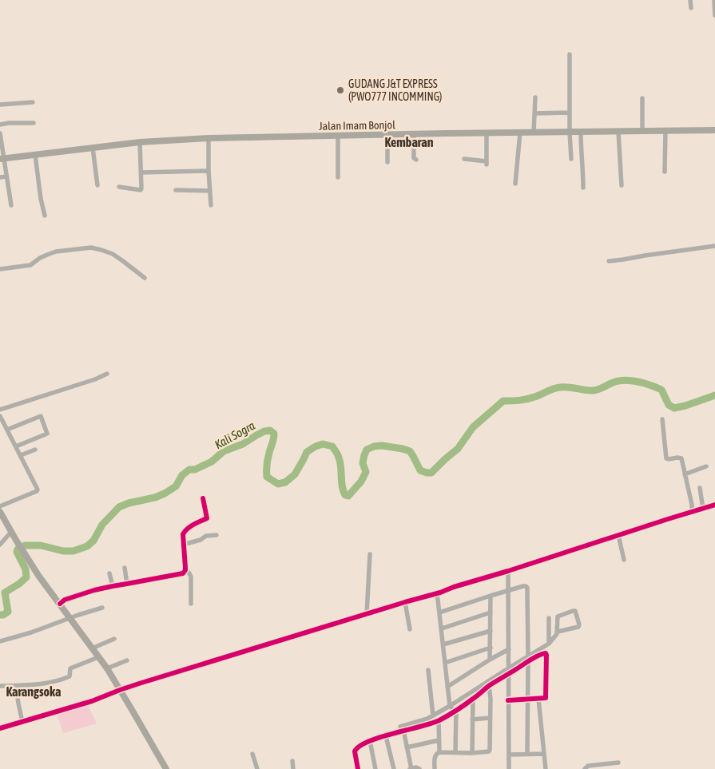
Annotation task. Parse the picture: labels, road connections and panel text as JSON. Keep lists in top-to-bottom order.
{
  "streets": {
    "main road": ["Jalan Imam Bonjol"]
  },
  "districts": ["Kembaran", "Karangsoka"],
  "water": ["Kali Sogra"],
  "places": ["GUDANG J&T EXPRESS (PWO777 INCOMMING)"]
}
